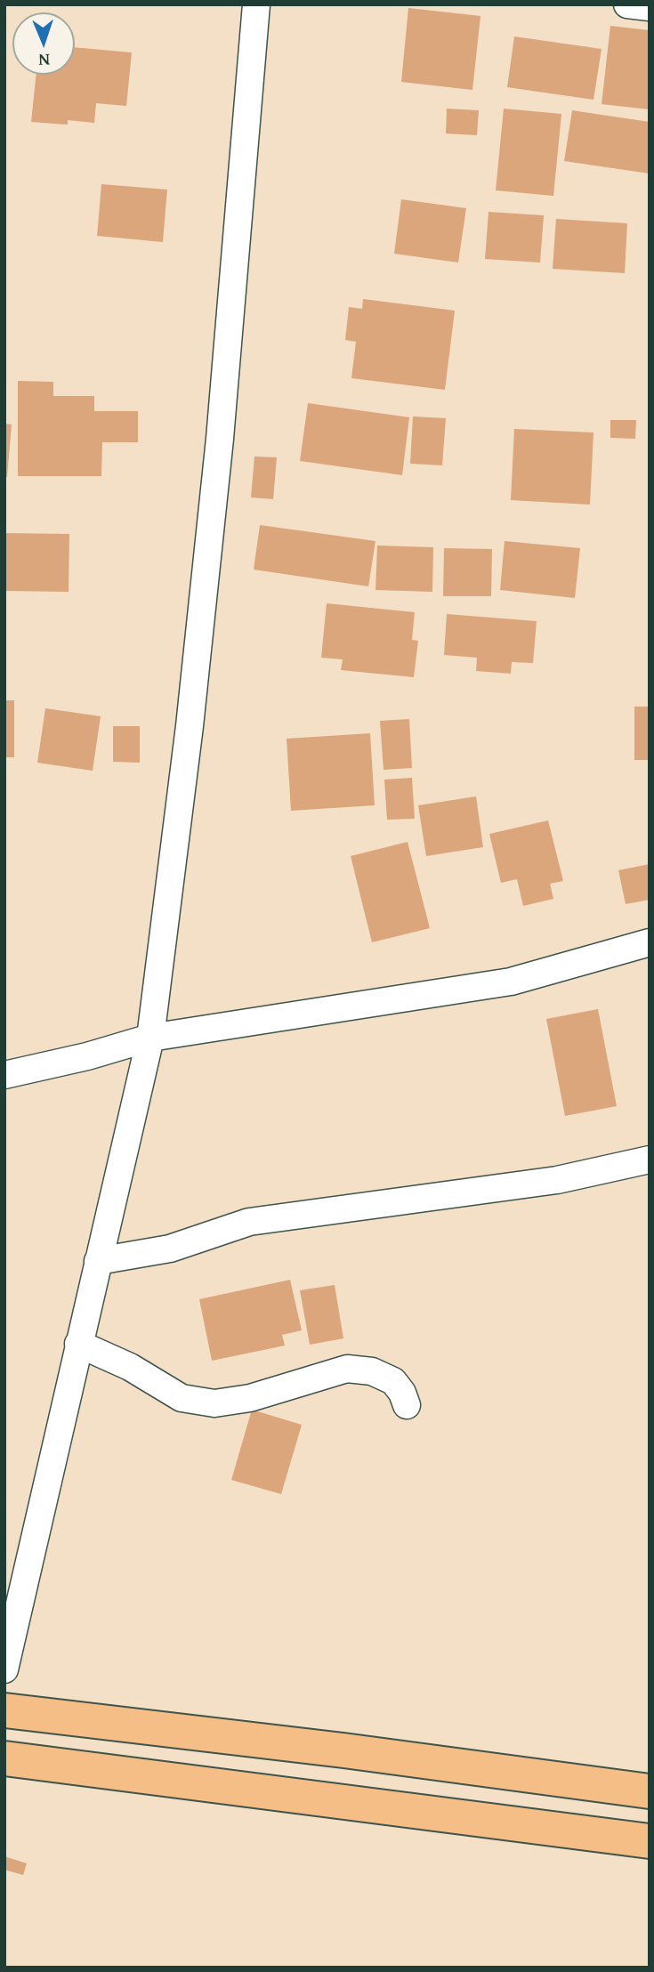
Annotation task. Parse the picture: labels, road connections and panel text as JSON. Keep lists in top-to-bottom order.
{
  "north": "bottom"
}
